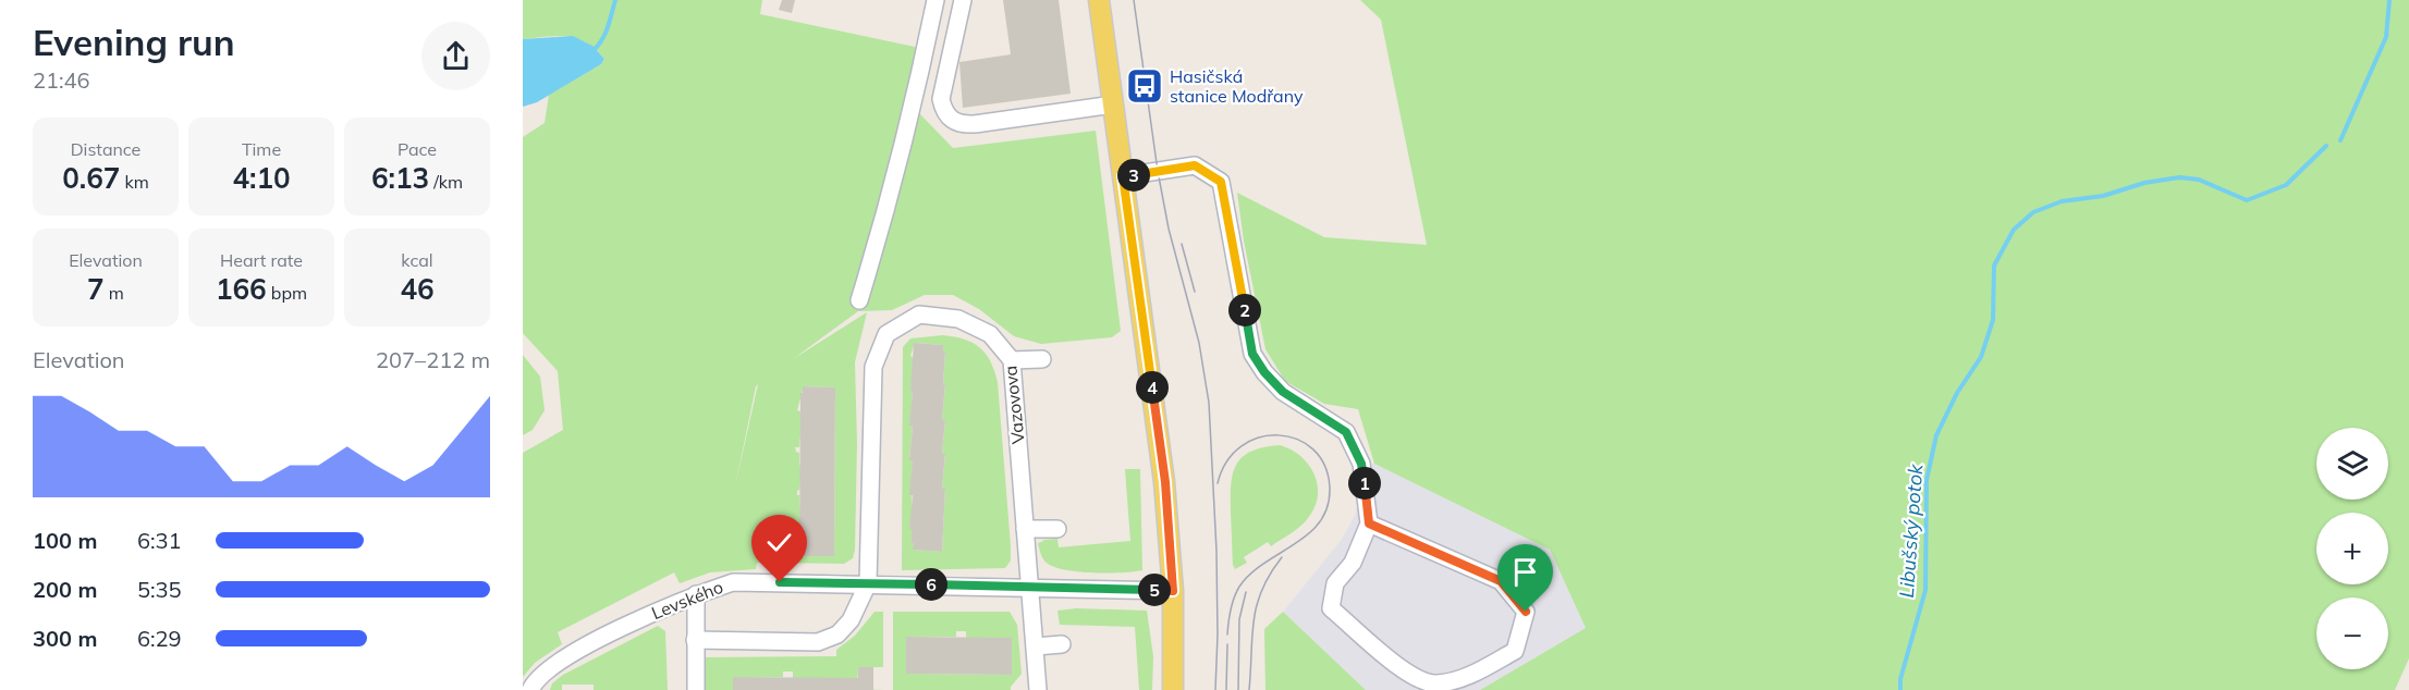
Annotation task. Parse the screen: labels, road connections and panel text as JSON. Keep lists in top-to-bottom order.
{
  "streets": {
    "street": ["Vazovova", "Levského"]
  },
  "crossings": [
    ["Vazovova", "Levského"]
  ],
  "water": ["Libušský potok"],
  "places": {
    "bus stop": ["Hasičská stanice Modřany"]
  },
  "page": {
    "heading": ["Evening run", "21:46"],
    "stats": [
      ["Distance", "0.67 km"],
      ["Time", "4:10"],
      ["Pace", "6:13 /km"],
      ["Elevation", "7 m"],
      ["Heart rate", "166 bpm"],
      ["kcal", "46"]
    ],
    "pins": [
      "3",
      "2",
      "4",
      "1",
      "6",
      "5"
    ],
    "chart": ["Elevation", "207–212 m"],
    "map_buttons": ["+", "−"],
    "list": [
      {
        "name": "100 m",
        "note": "6:31"
      },
      {
        "name": "200 m",
        "note": "5:35"
      },
      {
        "name": "300 m",
        "note": "6:29"
      }
    ]
  }
}
